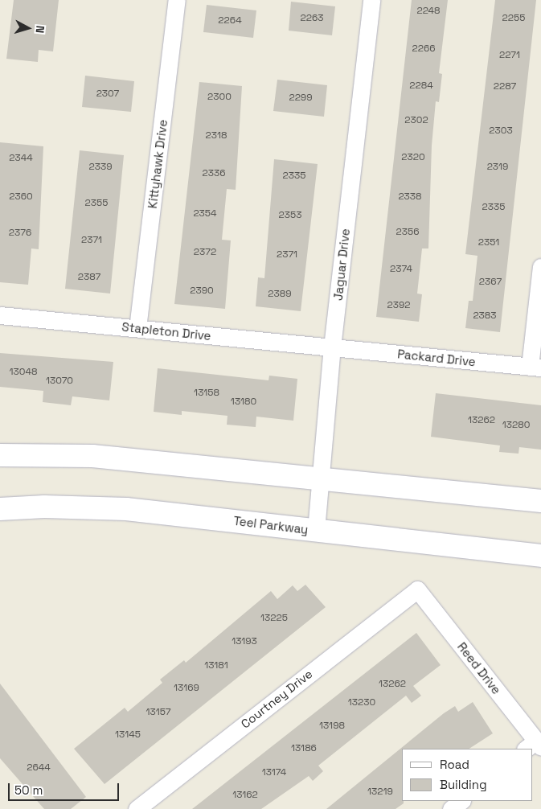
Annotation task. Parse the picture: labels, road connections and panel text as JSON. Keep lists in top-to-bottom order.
{
  "streets": {
    "main road": ["Teel Parkway"],
    "street": [
      "Kittyhawk Drive",
      "Jaguar Drive",
      "Stapleton Drive",
      "Packard Drive",
      "Reed Drive",
      "Courtney Drive"
    ]
  },
  "crossings": [
    ["Kittyhawk Drive", "Stapleton Drive"],
    ["Jaguar Drive", "Stapleton Drive"],
    ["Jaguar Drive", "Packard Drive"],
    ["Jaguar Drive", "Teel Parkway"],
    ["Stapleton Drive", "Packard Drive"],
    ["Reed Drive", "Courtney Drive"]
  ],
  "house_numbers": [
    "2248",
    "2263",
    "2255",
    "2264",
    "2266",
    "2271",
    "2284",
    "2287",
    "2307",
    "2300",
    "2299",
    "2302",
    "2303",
    "2318",
    "2320",
    "2344",
    "2339",
    "2319",
    "2336",
    "2335",
    "2360",
    "2338",
    "2355",
    "2335",
    "2354",
    "2353",
    "2356",
    "2376",
    "2371",
    "2351",
    "2372",
    "2371",
    "2374",
    "2387",
    "2367",
    "2390",
    "2389",
    "2392",
    "2383",
    "13048",
    "13070",
    "13158",
    "13180",
    "13262",
    "13280",
    "13225",
    "13193",
    "13181",
    "13262",
    "13169",
    "13230",
    "13157",
    "13198",
    "13145",
    "13186",
    "2644",
    "13174",
    "13219",
    "13162"
  ],
  "legend": ["Road", "Building"],
  "scale_bar": "50 m",
  "north": "right"
}
